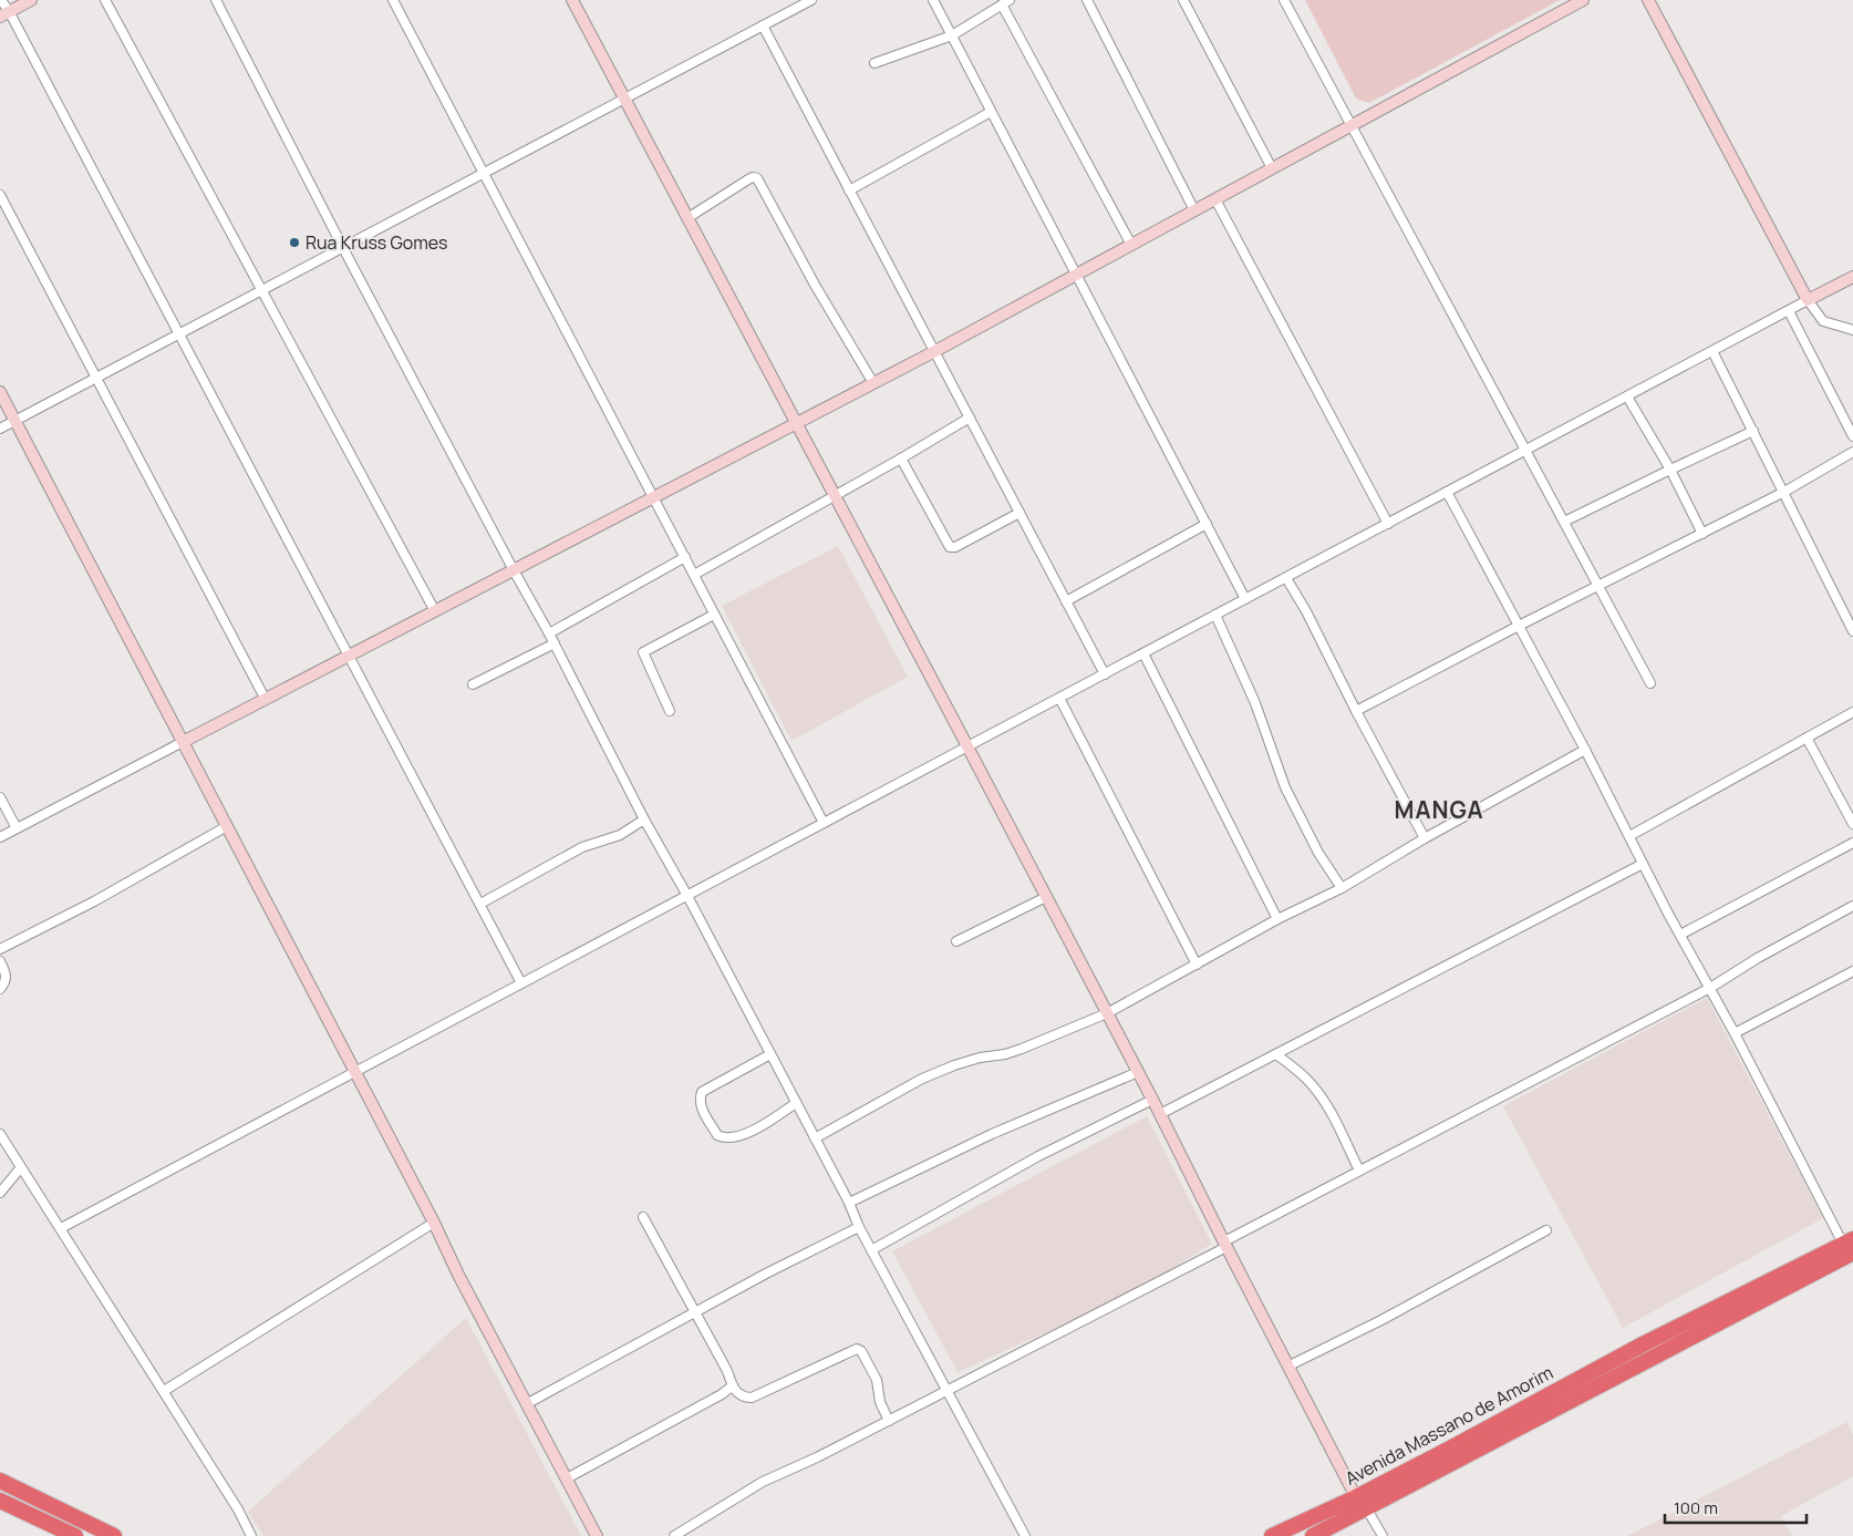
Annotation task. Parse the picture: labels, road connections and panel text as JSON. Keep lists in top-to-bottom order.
{
  "streets": {
    "highway": ["Avenida Massano de Amorim"]
  },
  "districts": ["MANGA"],
  "places": ["Rua Kruss Gomes"],
  "scale_bar": "100 m"
}
